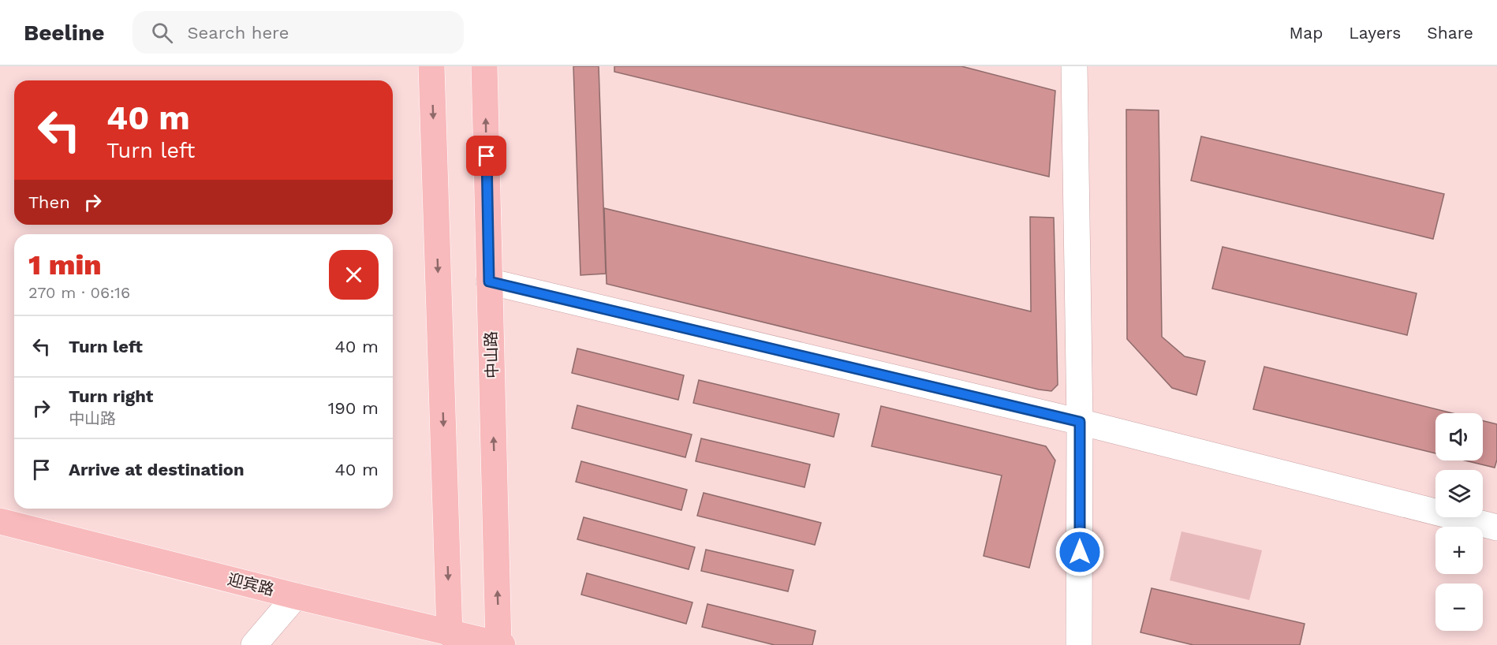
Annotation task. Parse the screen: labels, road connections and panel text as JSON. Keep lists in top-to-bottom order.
{
  "streets": {
    "main road": ["中山路", "迎宾路"]
  },
  "crossings": [
    ["中山路", "迎宾路"]
  ],
  "page": {
    "header": "Beeline",
    "search": "Search here",
    "nav": ["Map", "Layers", "Share"],
    "turn": ["40 m", "Turn left"],
    "then": "Then",
    "heading": ["1 min", "270 m · 06:16"],
    "list": [
      {
        "name": "Turn left",
        "value": "40 m"
      },
      {
        "name": "Turn right",
        "note": "中山路",
        "value": "190 m"
      },
      {
        "name": "Arrive at destination",
        "value": "40 m"
      }
    ],
    "map_buttons": ["+", "−"]
  }
}
